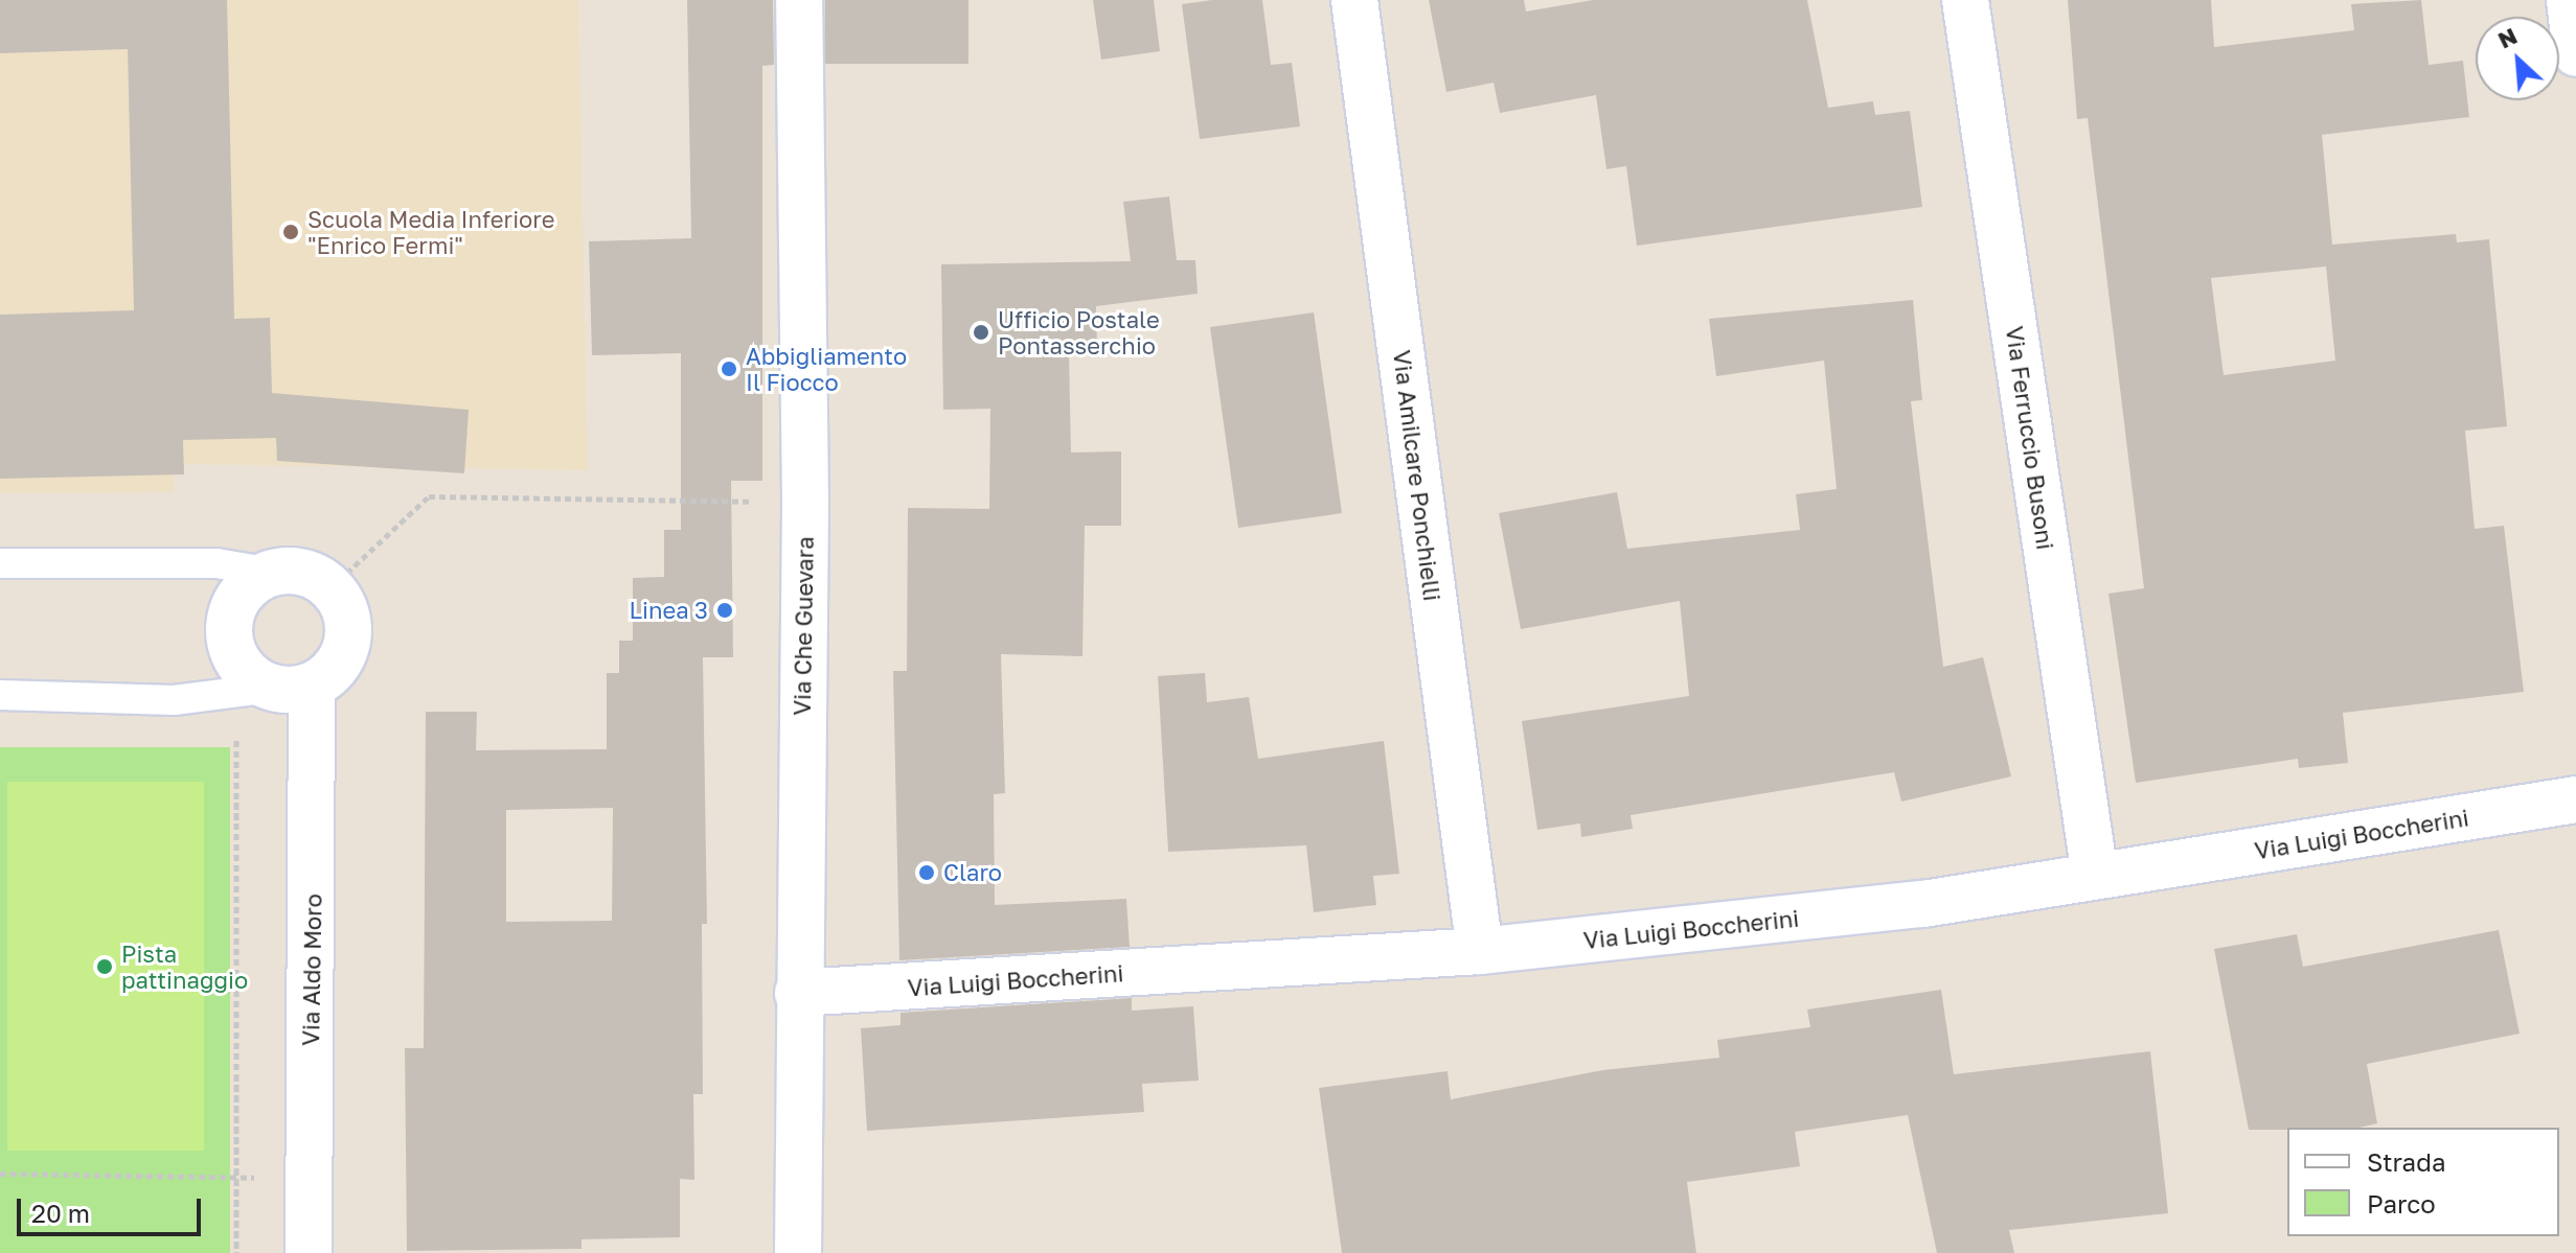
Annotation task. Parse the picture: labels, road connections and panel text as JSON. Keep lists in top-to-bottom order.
{
  "streets": {
    "street": [
      "Via Ferruccio Busoni",
      "Via Amilcare Ponchielli",
      "Via Che Guevara",
      "Via Luigi Boccherini",
      "Via Aldo Moro"
    ]
  },
  "crossings": [
    ["Via Ferruccio Busoni", "Via Luigi Boccherini"],
    ["Via Amilcare Ponchielli", "Via Luigi Boccherini"],
    ["Via Che Guevara", "Via Luigi Boccherini"]
  ],
  "places": [
    "Scuola Media Inferiore \"Enrico Fermi\"",
    "Ufficio Postale Pontasserchio",
    "Abbigliamento Il Fiocco",
    "Linea 3",
    "Claro",
    "Pista pattinaggio"
  ],
  "legend": ["Strada", "Parco"],
  "scale_bar": "20 m",
  "north": "top left"
}
